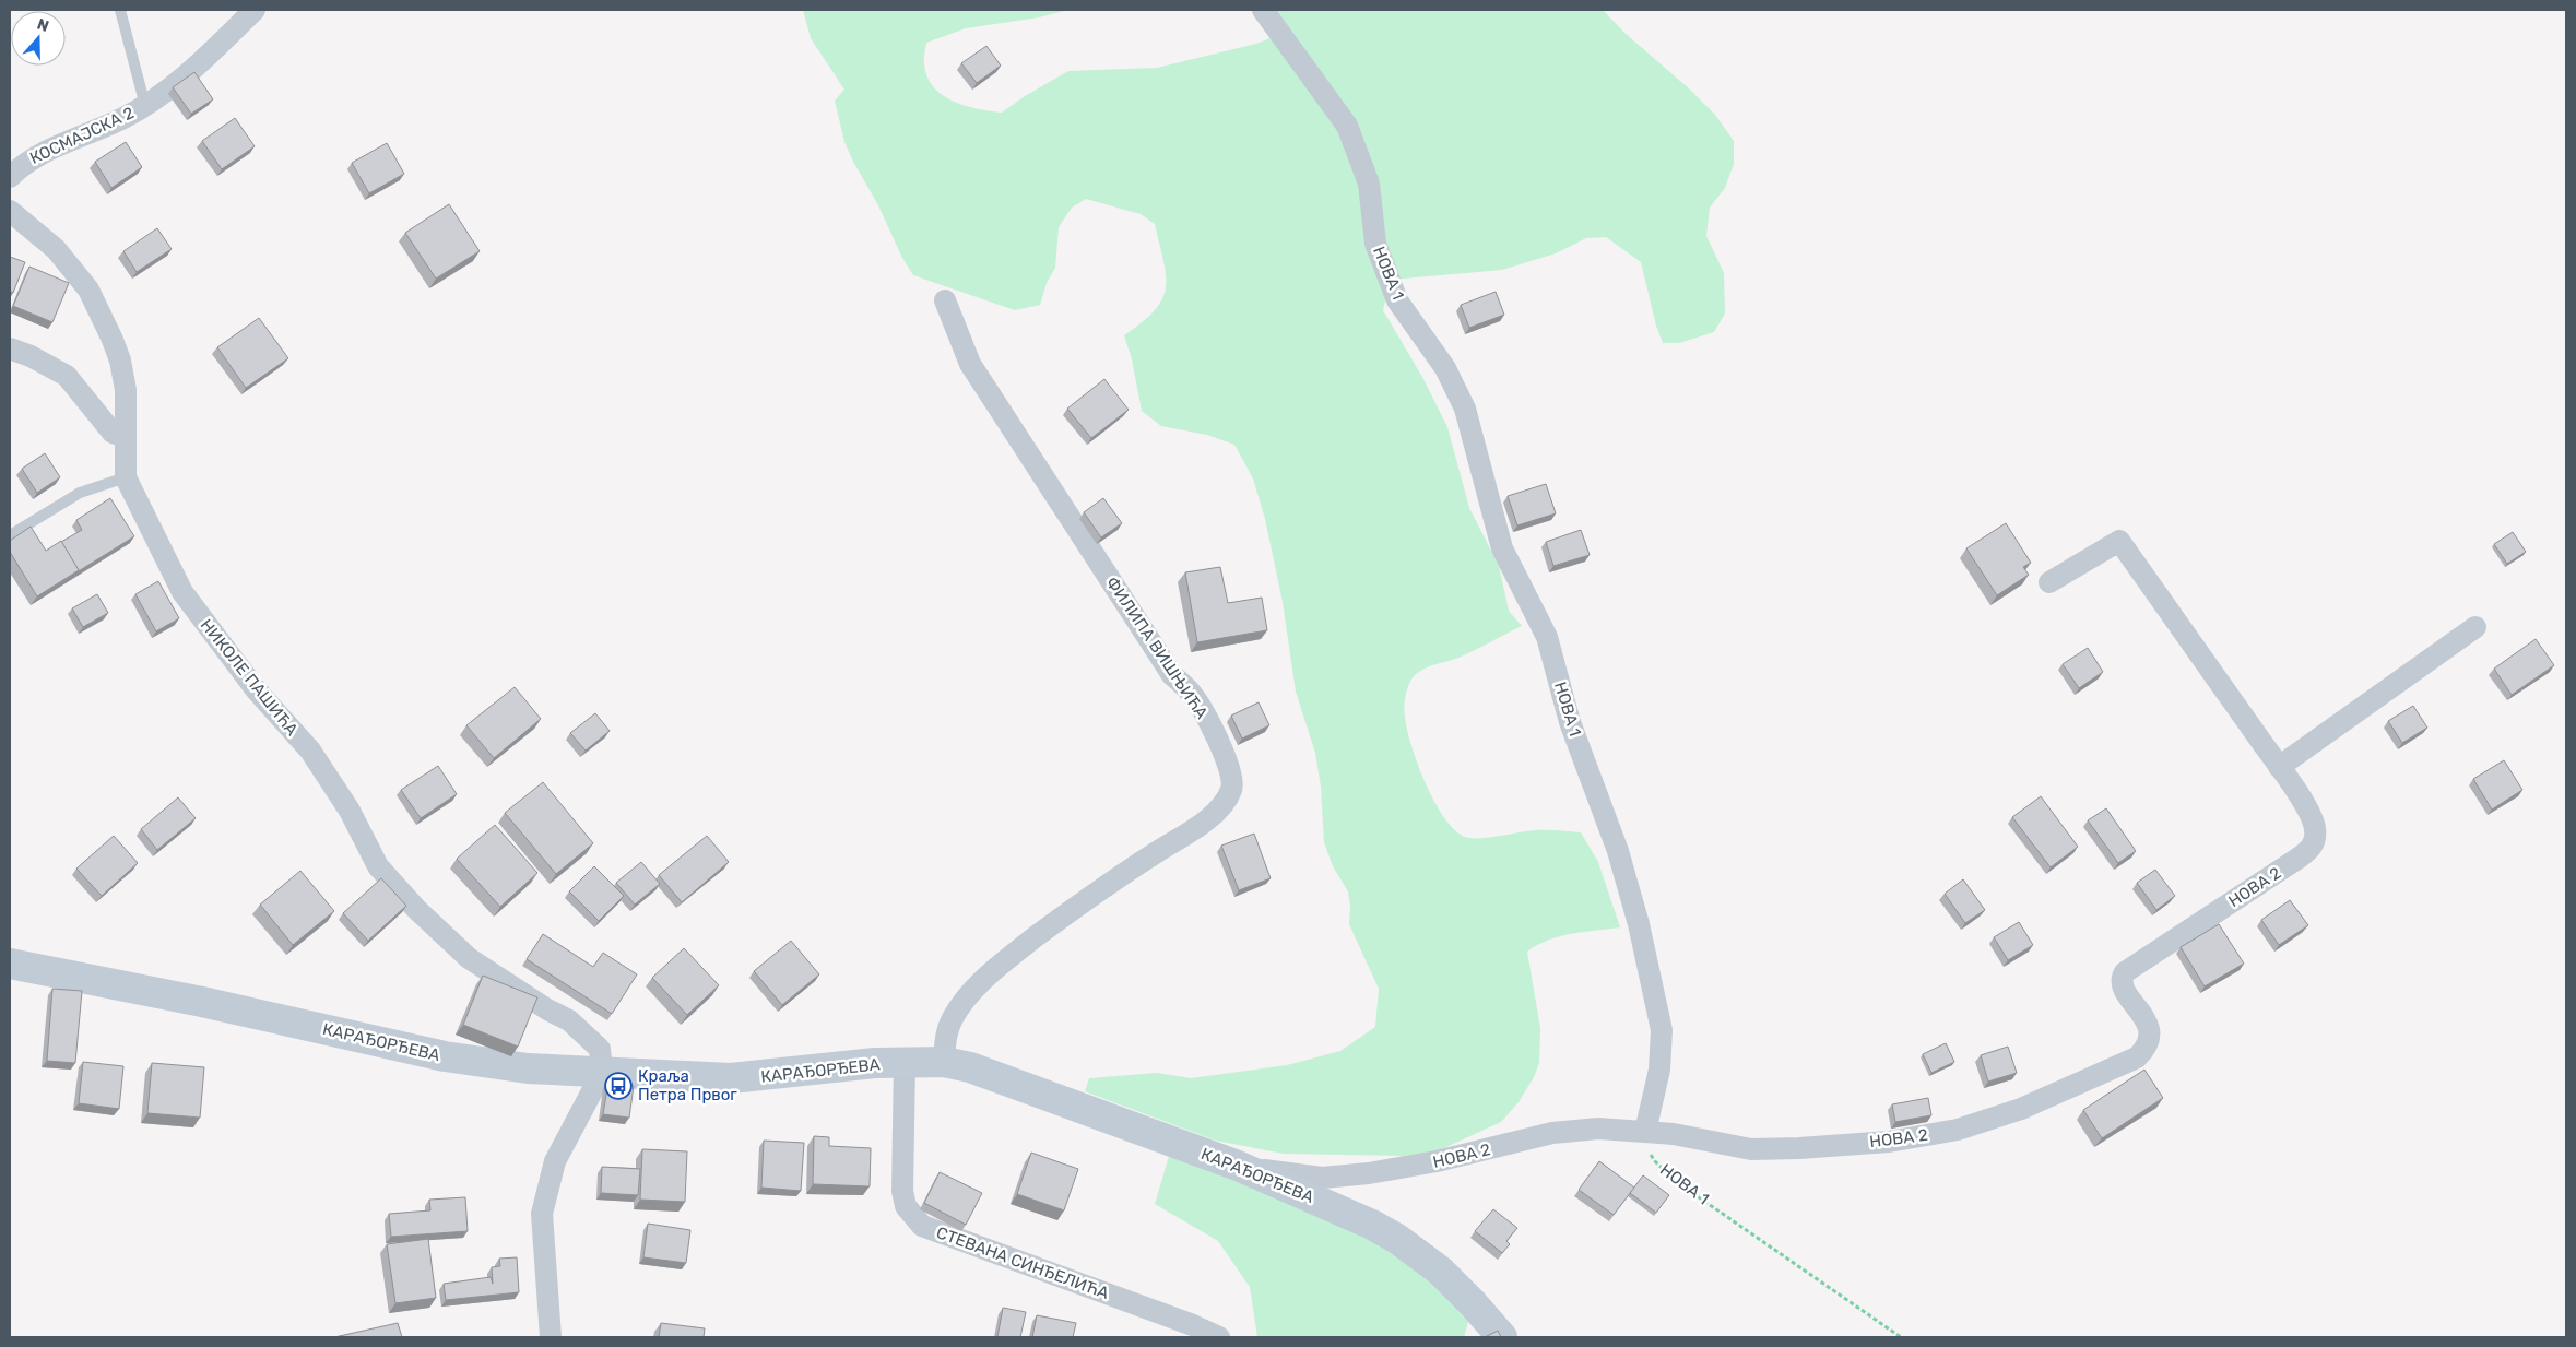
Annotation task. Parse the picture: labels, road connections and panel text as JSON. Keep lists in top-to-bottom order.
{
  "streets": {
    "street": [
      "КОСМАЈСКА 2",
      "НОВА 1",
      "ФИЛИПА ВИШЊИЋА",
      "НИКОЛЕ ПАШИЋА",
      "НОВА 2",
      "КАРАЂОРЂЕВА",
      "СТЕВАНА СИНЂЕЛИЋА"
    ]
  },
  "crossings": [
    ["НОВА 1", "НОВА 2"],
    ["ФИЛИПА ВИШЊИЋА", "КАРАЂОРЂЕВА"],
    ["НИКОЛЕ ПАШИЋА", "КАРАЂОРЂЕВА"],
    ["НОВА 2", "КАРАЂОРЂЕВА"],
    ["КАРАЂОРЂЕВА", "СТЕВАНА СИНЂЕЛИЋА"]
  ],
  "places": {
    "bus stop": ["Краља Петра Првог"]
  },
  "north": "top"
}
